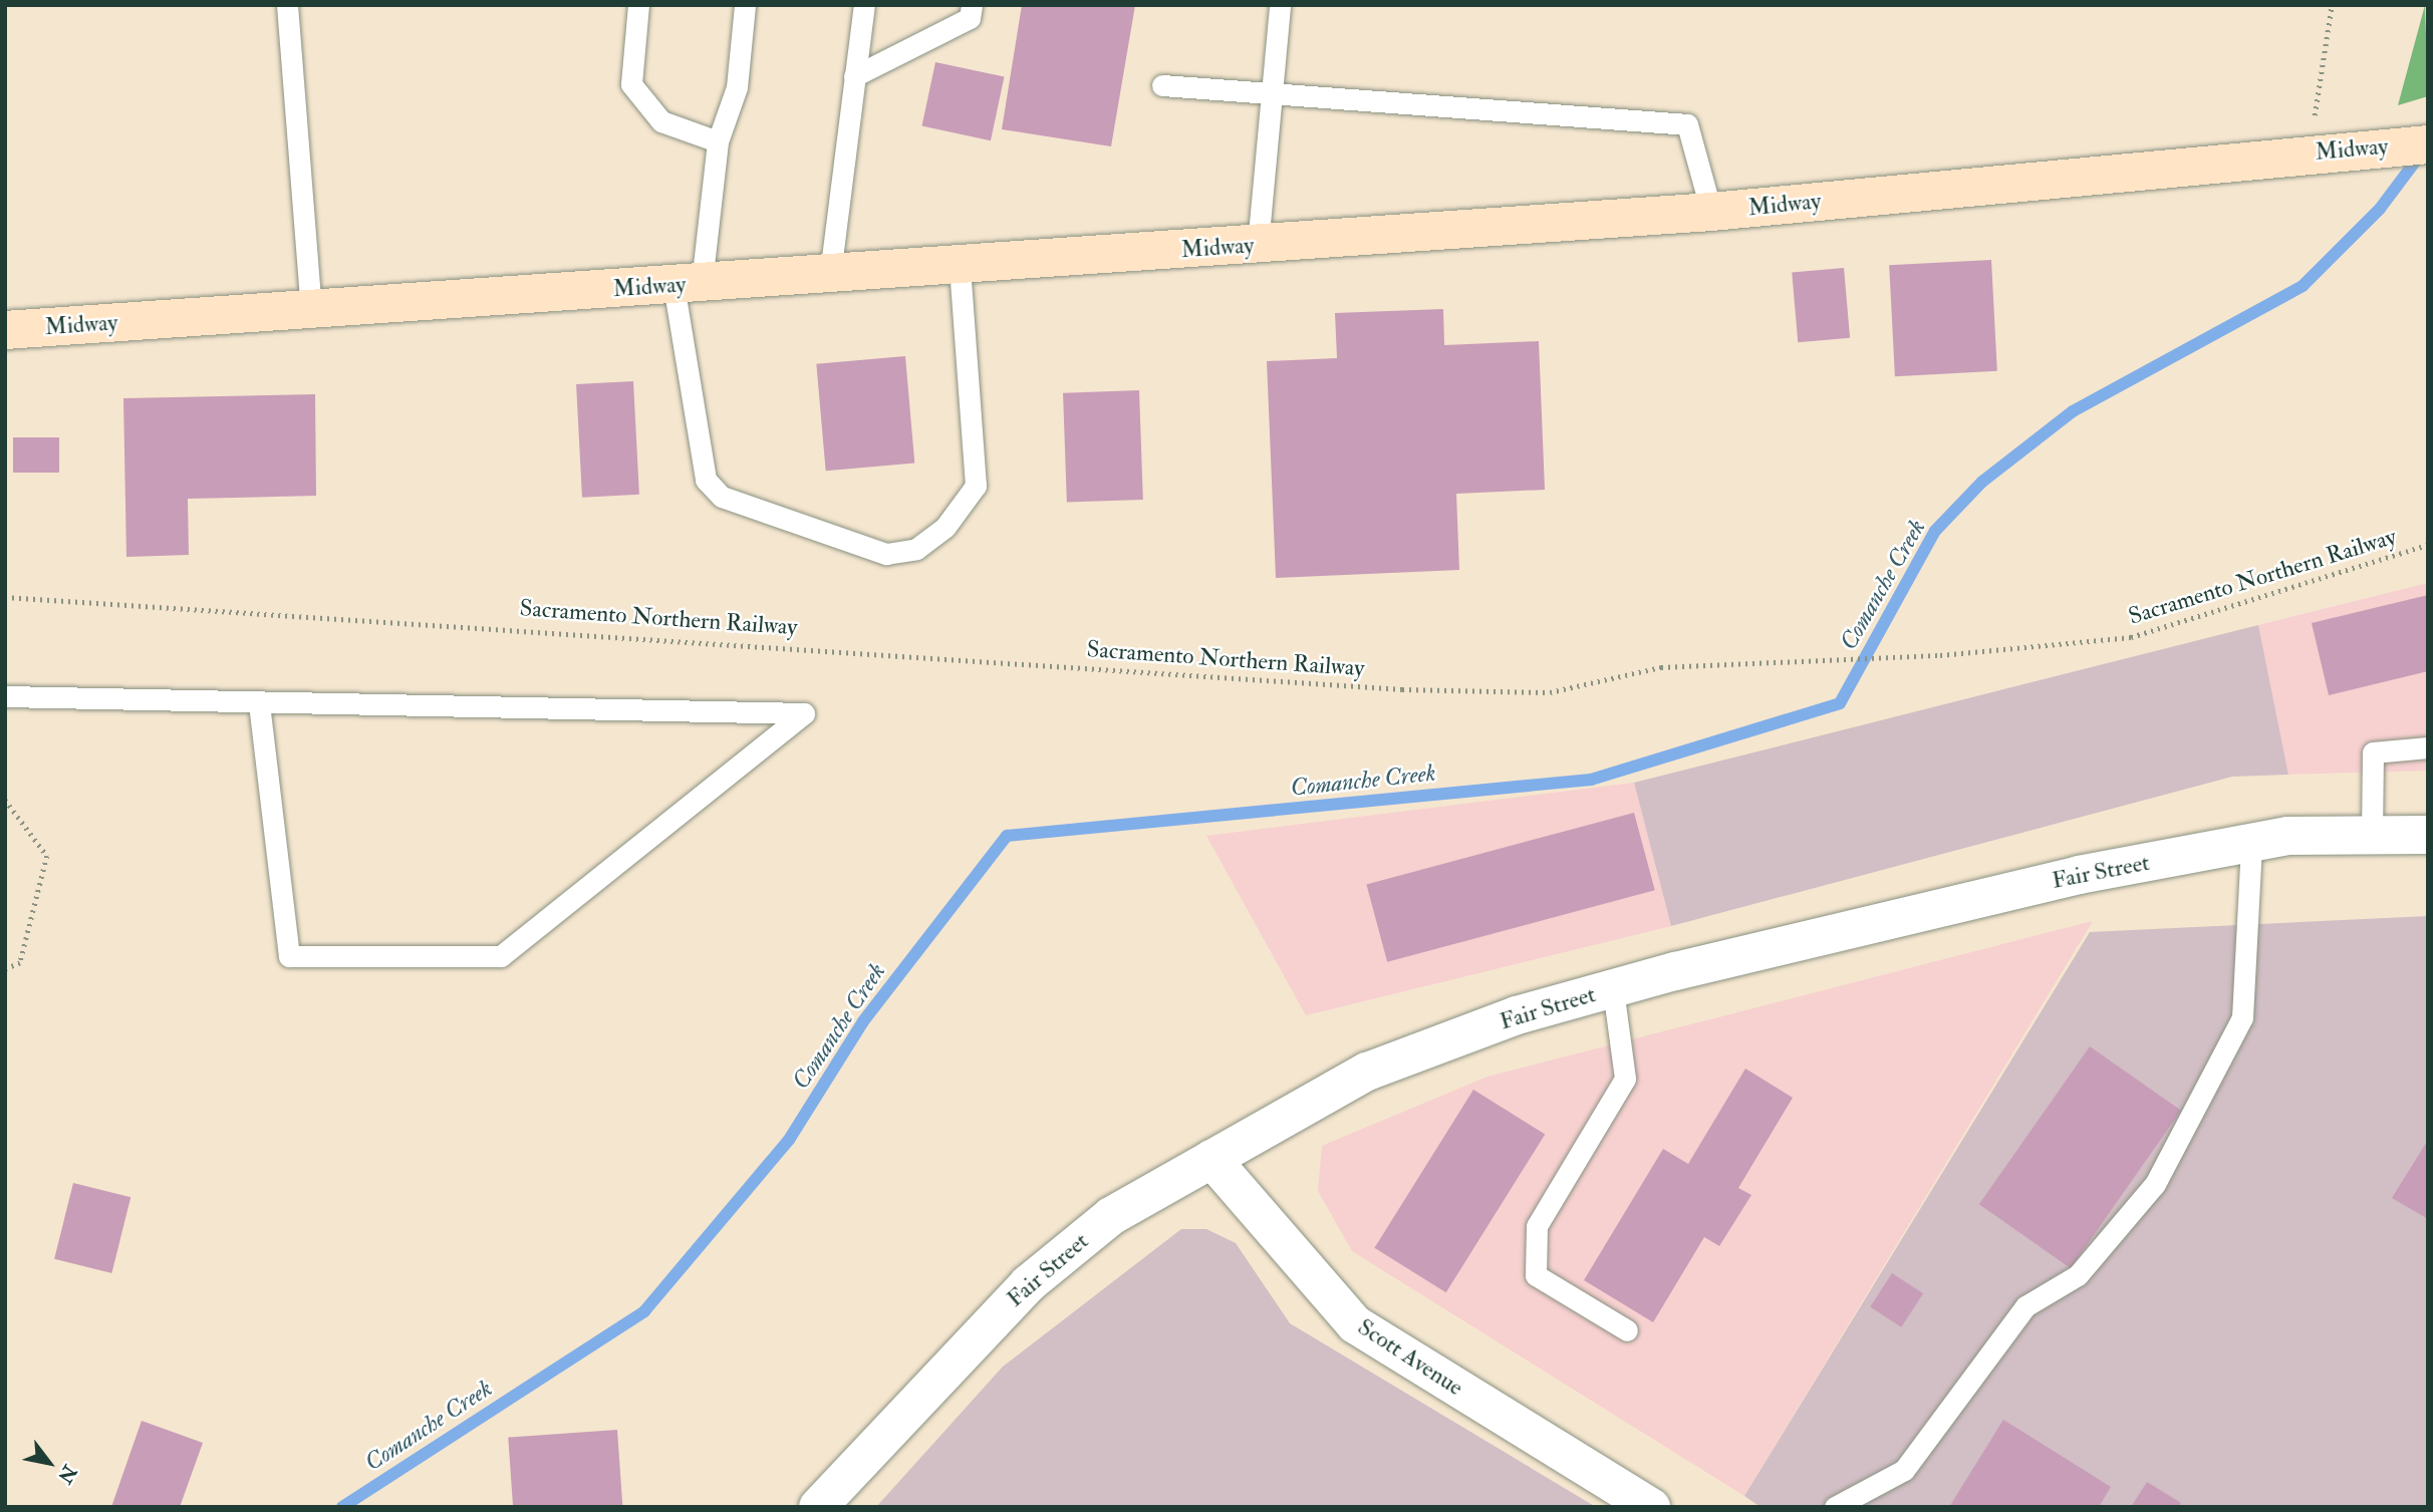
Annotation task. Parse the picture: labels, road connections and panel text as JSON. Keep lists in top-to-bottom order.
{
  "streets": {
    "main road": ["Midway"],
    "street": ["Fair Street", "Scott Avenue"],
    "path": ["Sacramento Northern Railway"]
  },
  "crossings": [
    ["Fair Street", "Scott Avenue"]
  ],
  "water": ["Comanche Creek"],
  "north": "bottom right"
}
